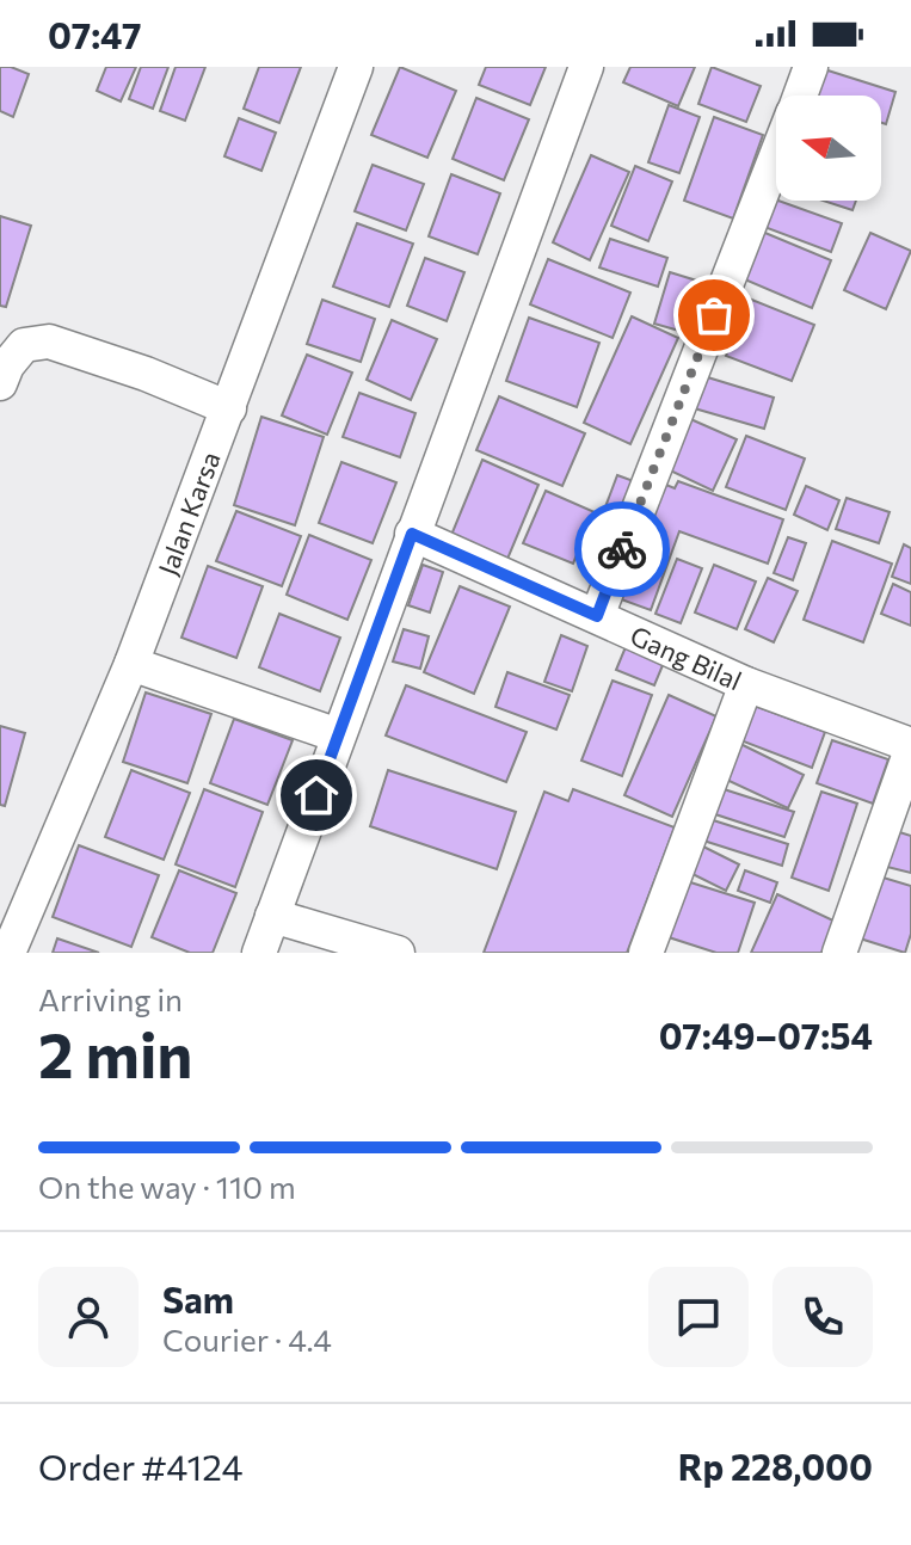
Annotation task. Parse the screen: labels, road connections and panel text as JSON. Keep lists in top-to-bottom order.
{
  "streets": {
    "street": ["Jalan Karsa", "Gang Bilal"]
  },
  "north": "left",
  "page": {
    "status": "07:47",
    "heading": ["2 min", "Arriving in", "07:49–07:54"],
    "panel": [
      "Sam",
      "Courier · 4.4",
      "Order #4124",
      "Rp 228,000"
    ],
    "bar": "On the way · 110 m"
  }
}
